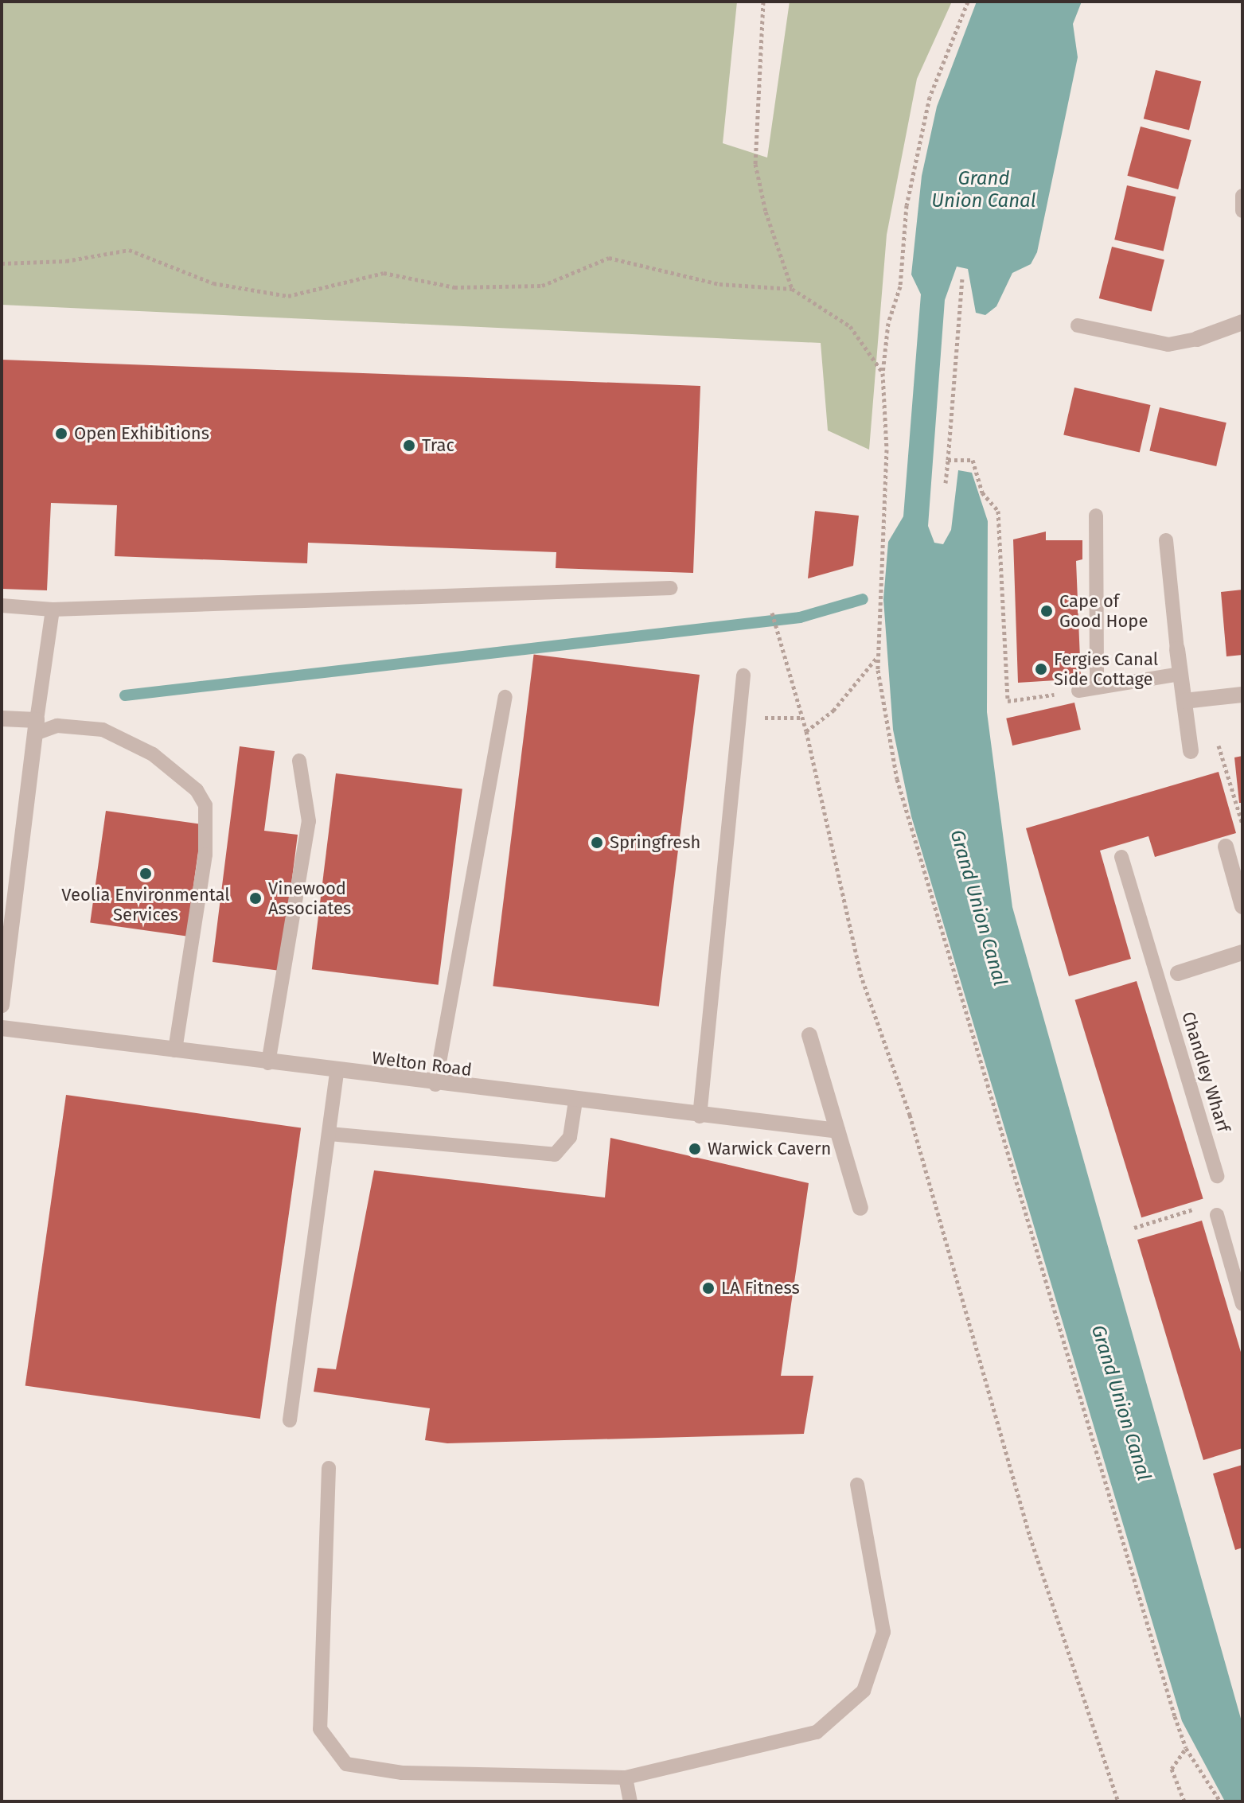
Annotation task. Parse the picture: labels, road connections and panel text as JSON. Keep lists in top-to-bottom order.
{
  "streets": {
    "street": ["Welton Road"],
    "lane": ["Chandley Wharf"]
  },
  "water": ["Grand Union Canal"],
  "places": [
    "Open Exhibitions",
    "Trac",
    "Cape of Good Hope",
    "Fergies Canal Side Cottage",
    "Springfresh",
    "Veolia Environmental Services",
    "Vinewood Associates",
    "Warwick Cavern",
    "LA Fitness"
  ]
}
